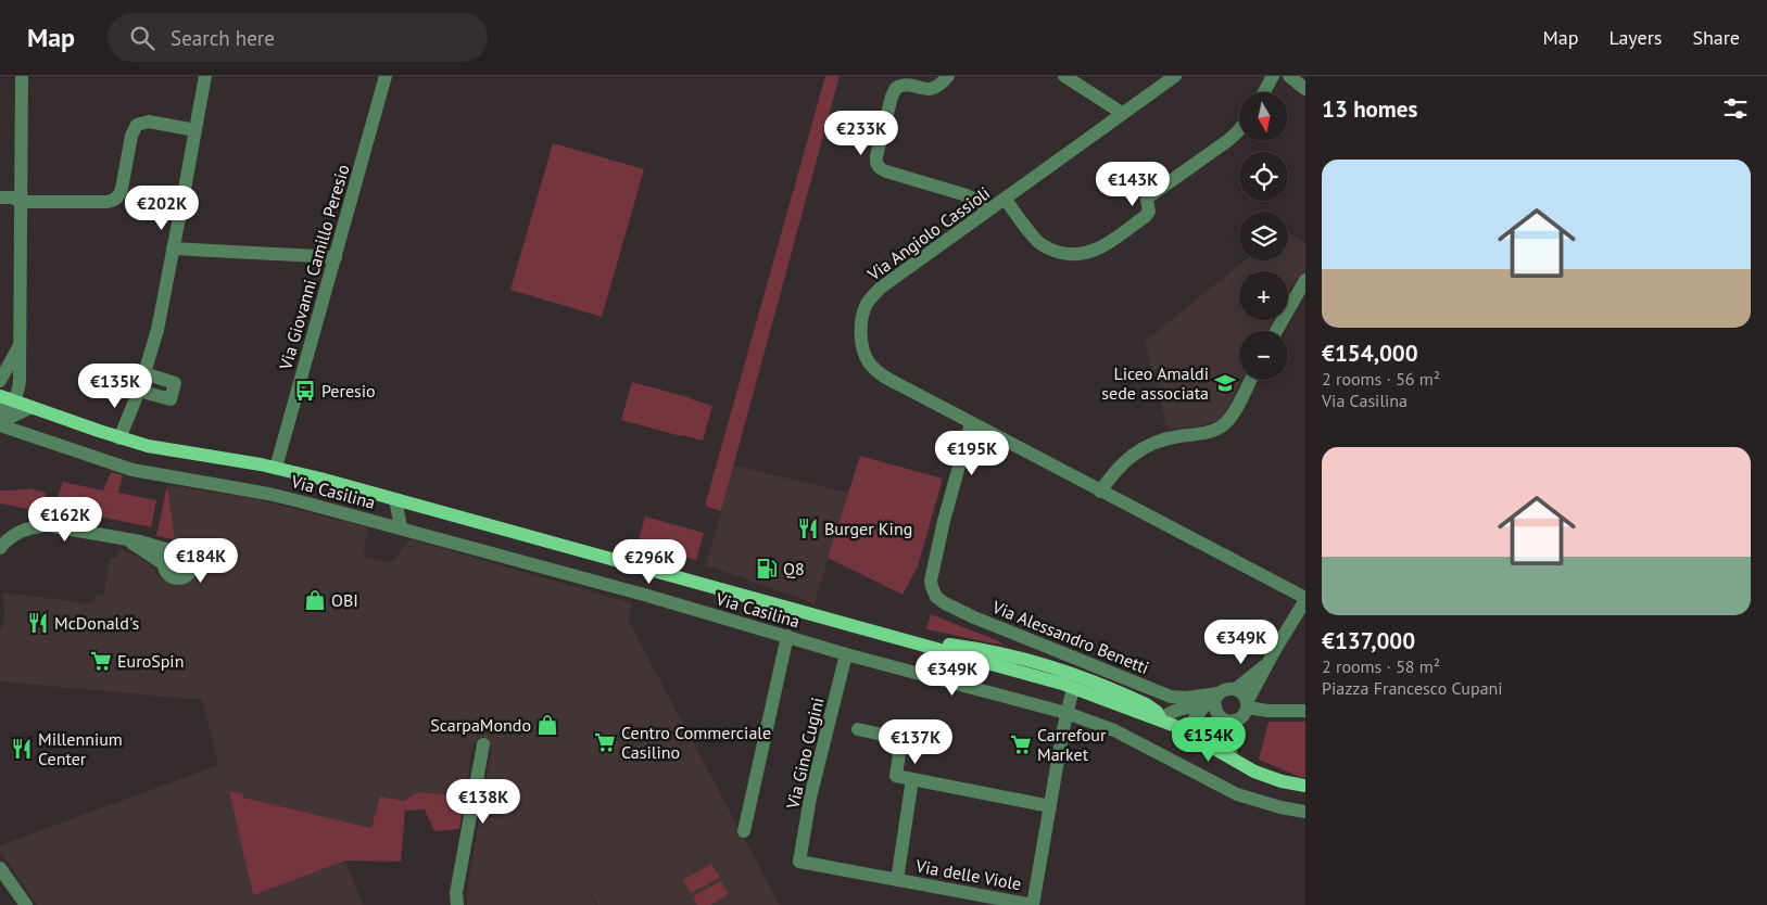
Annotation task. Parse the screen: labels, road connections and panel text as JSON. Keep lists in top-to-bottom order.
{
  "streets": {
    "main road": ["Via Casilina"],
    "street": [
      "Via Angiolo Cassioli",
      "Via Giovanni Camillo Peresio",
      "Via Alessandro Benetti",
      "Via Gino Cugini",
      "Via delle Viole"
    ]
  },
  "crossings": [
    ["Via Angiolo Cassioli", "Via Alessandro Benetti"],
    ["Via Giovanni Camillo Peresio", "Via Casilina"],
    ["Via Casilina", "Via Gino Cugini"],
    ["Via Gino Cugini", "Via delle Viole"]
  ],
  "places": {
    "school or university": ["Liceo Amaldi sede associata"],
    "bus stop": ["Peresio"],
    "restaurant": ["Burger King", "McDonald's", "Millennium Center"],
    "fuel station": ["Q8"],
    "shop": ["OBI", "ScarpaMondo"],
    "supermarket": ["EuroSpin", "Centro Commerciale Casilino", "Carrefour Market"]
  },
  "north": "bottom",
  "page": {
    "header": "Map",
    "search": "Search here",
    "nav": ["Map", "Layers", "Share"],
    "heading": "13 homes",
    "map_buttons": ["+", "−"],
    "price": [
      "€233K",
      "€143K",
      "€202K",
      "€135K",
      "€195K",
      "€162K",
      "€184K",
      "€296K",
      "€349K",
      "€349K",
      "€154K",
      "€137K",
      "€138K"
    ],
    "list": [
      {
        "name": "€154,000",
        "note": "2 rooms · 56 m² · Via Casilina"
      },
      {
        "name": "€137,000",
        "note": "2 rooms · 58 m² · Piazza Francesco Cupani"
      }
    ]
  }
}
